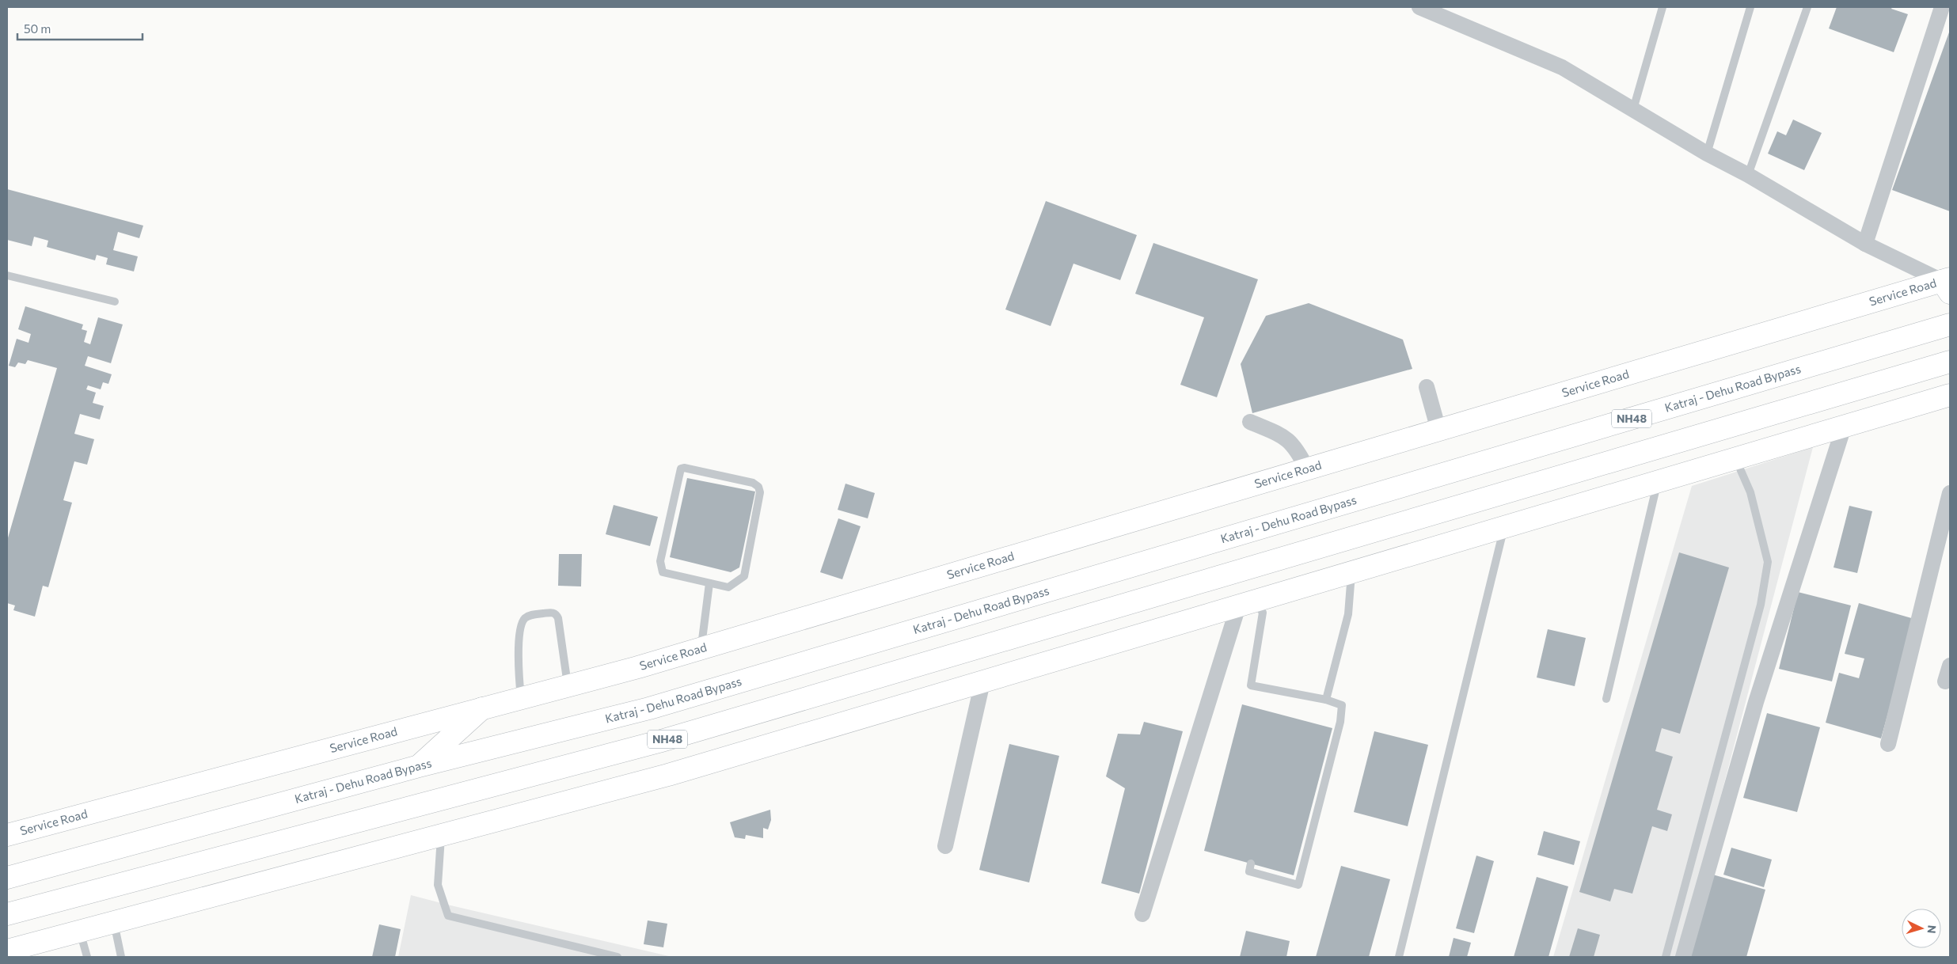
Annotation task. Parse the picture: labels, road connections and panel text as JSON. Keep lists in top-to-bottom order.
{
  "streets": {
    "main road": ["Service Road", "Katraj - Dehu Road Bypass", "NH48"]
  },
  "scale_bar": "50 m",
  "north": "right"
}
